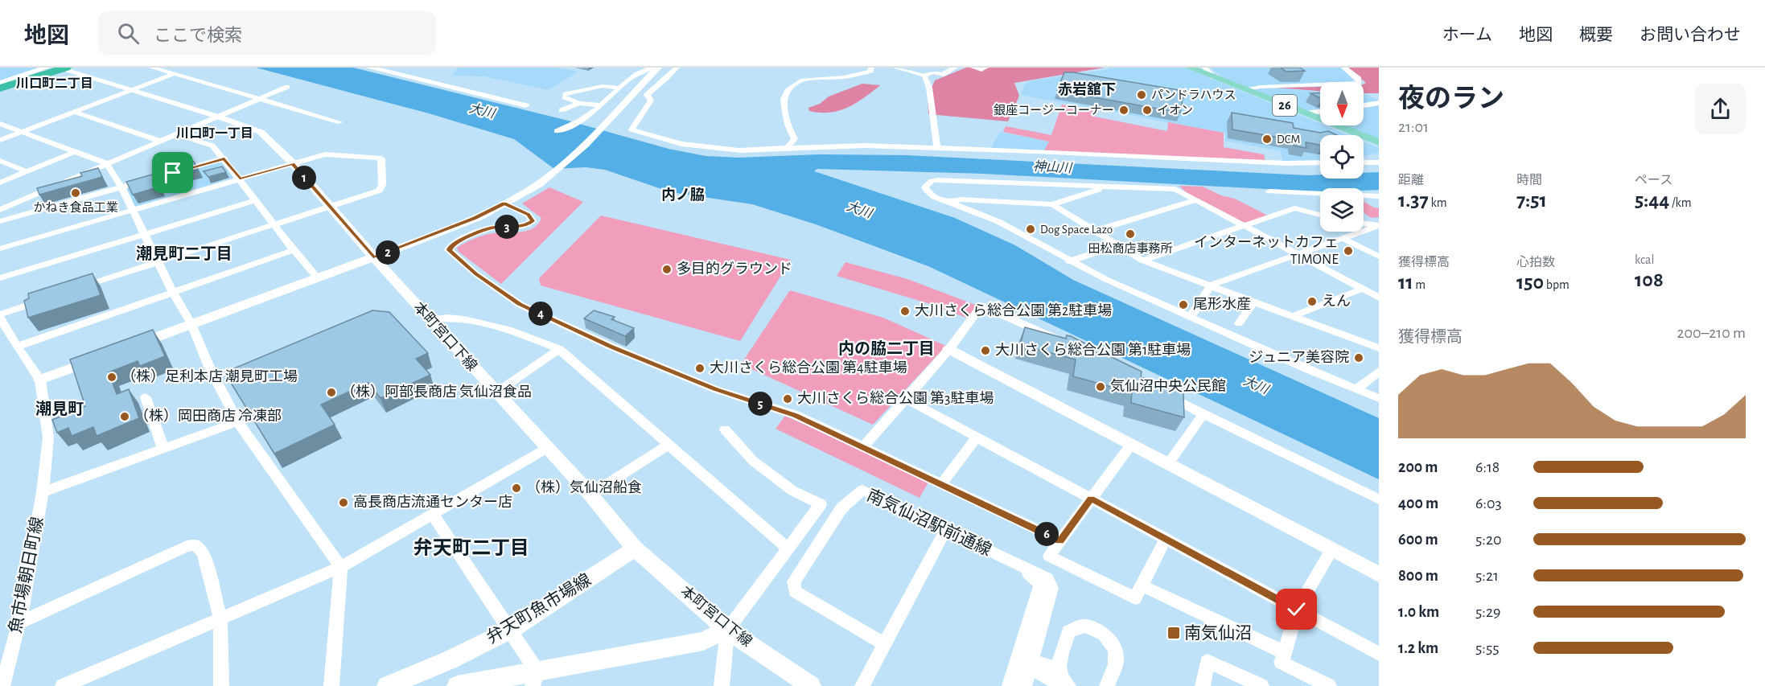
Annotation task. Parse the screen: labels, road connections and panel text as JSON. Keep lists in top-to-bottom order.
{
  "streets": {
    "main road": ["26"],
    "street": [
      "本町宮口下線",
      "南気仙沼駅前通線",
      "魚市場朝日町線",
      "弁天町魚市場線"
    ]
  },
  "crossings": [
    ["本町宮口下線", "弁天町魚市場線"]
  ],
  "districts": [
    "川口町二丁目",
    "赤岩舘下",
    "川口町一丁目",
    "内ノ脇",
    "潮見町二丁目",
    "内の脇二丁目",
    "潮見町",
    "弁天町二丁目"
  ],
  "water": ["大川", "神山川"],
  "places": {
    "other": [
      "パンドラハウス",
      "銀座コージーコーナー",
      "イオン",
      "DCM",
      "かねき食品工業",
      "Dog Space Lazo",
      "田松商店事務所",
      "インターネットカフェ TIMONE",
      "多目的グラウンド",
      "えん",
      "尾形水産",
      "大川さくら総合公園 第2駐車場",
      "大川さくら総合公園 第1駐車場",
      "ジュニア美容院",
      "大川さくら総合公園 第4駐車場",
      "（株）足利本店 潮見町工場",
      "気仙沼中央公民館",
      "（株）阿部長商店 気仙沼食品",
      "大川さくら総合公園 第3駐車場",
      "（株）岡田商店 冷凍部",
      "（株）気仙沼船食",
      "高長商店流通センター店"
    ],
    "transit": ["南気仙沼"]
  },
  "north": "bottom",
  "page": {
    "header": "地図",
    "search": "ここで検索",
    "nav": [
      "ホーム",
      "地図",
      "概要",
      "お問い合わせ"
    ],
    "heading": ["夜のラン", "21:01"],
    "stats": [
      ["距離", "1.37 km"],
      ["時間", "7:51"],
      ["ペース", "5:44 /km"],
      ["獲得標高", "11 m"],
      ["心拍数", "150 bpm"],
      ["kcal", "108"]
    ],
    "pins": [
      "1",
      "3",
      "2",
      "4",
      "5",
      "6"
    ],
    "chart": ["獲得標高", "200–210 m"],
    "list": [
      {
        "name": "200 m",
        "note": "6:18"
      },
      {
        "name": "400 m",
        "note": "6:03"
      },
      {
        "name": "600 m",
        "note": "5:20"
      },
      {
        "name": "800 m",
        "note": "5:21"
      },
      {
        "name": "1.0 km",
        "note": "5:29"
      },
      {
        "name": "1.2 km",
        "note": "5:55"
      }
    ]
  }
}
